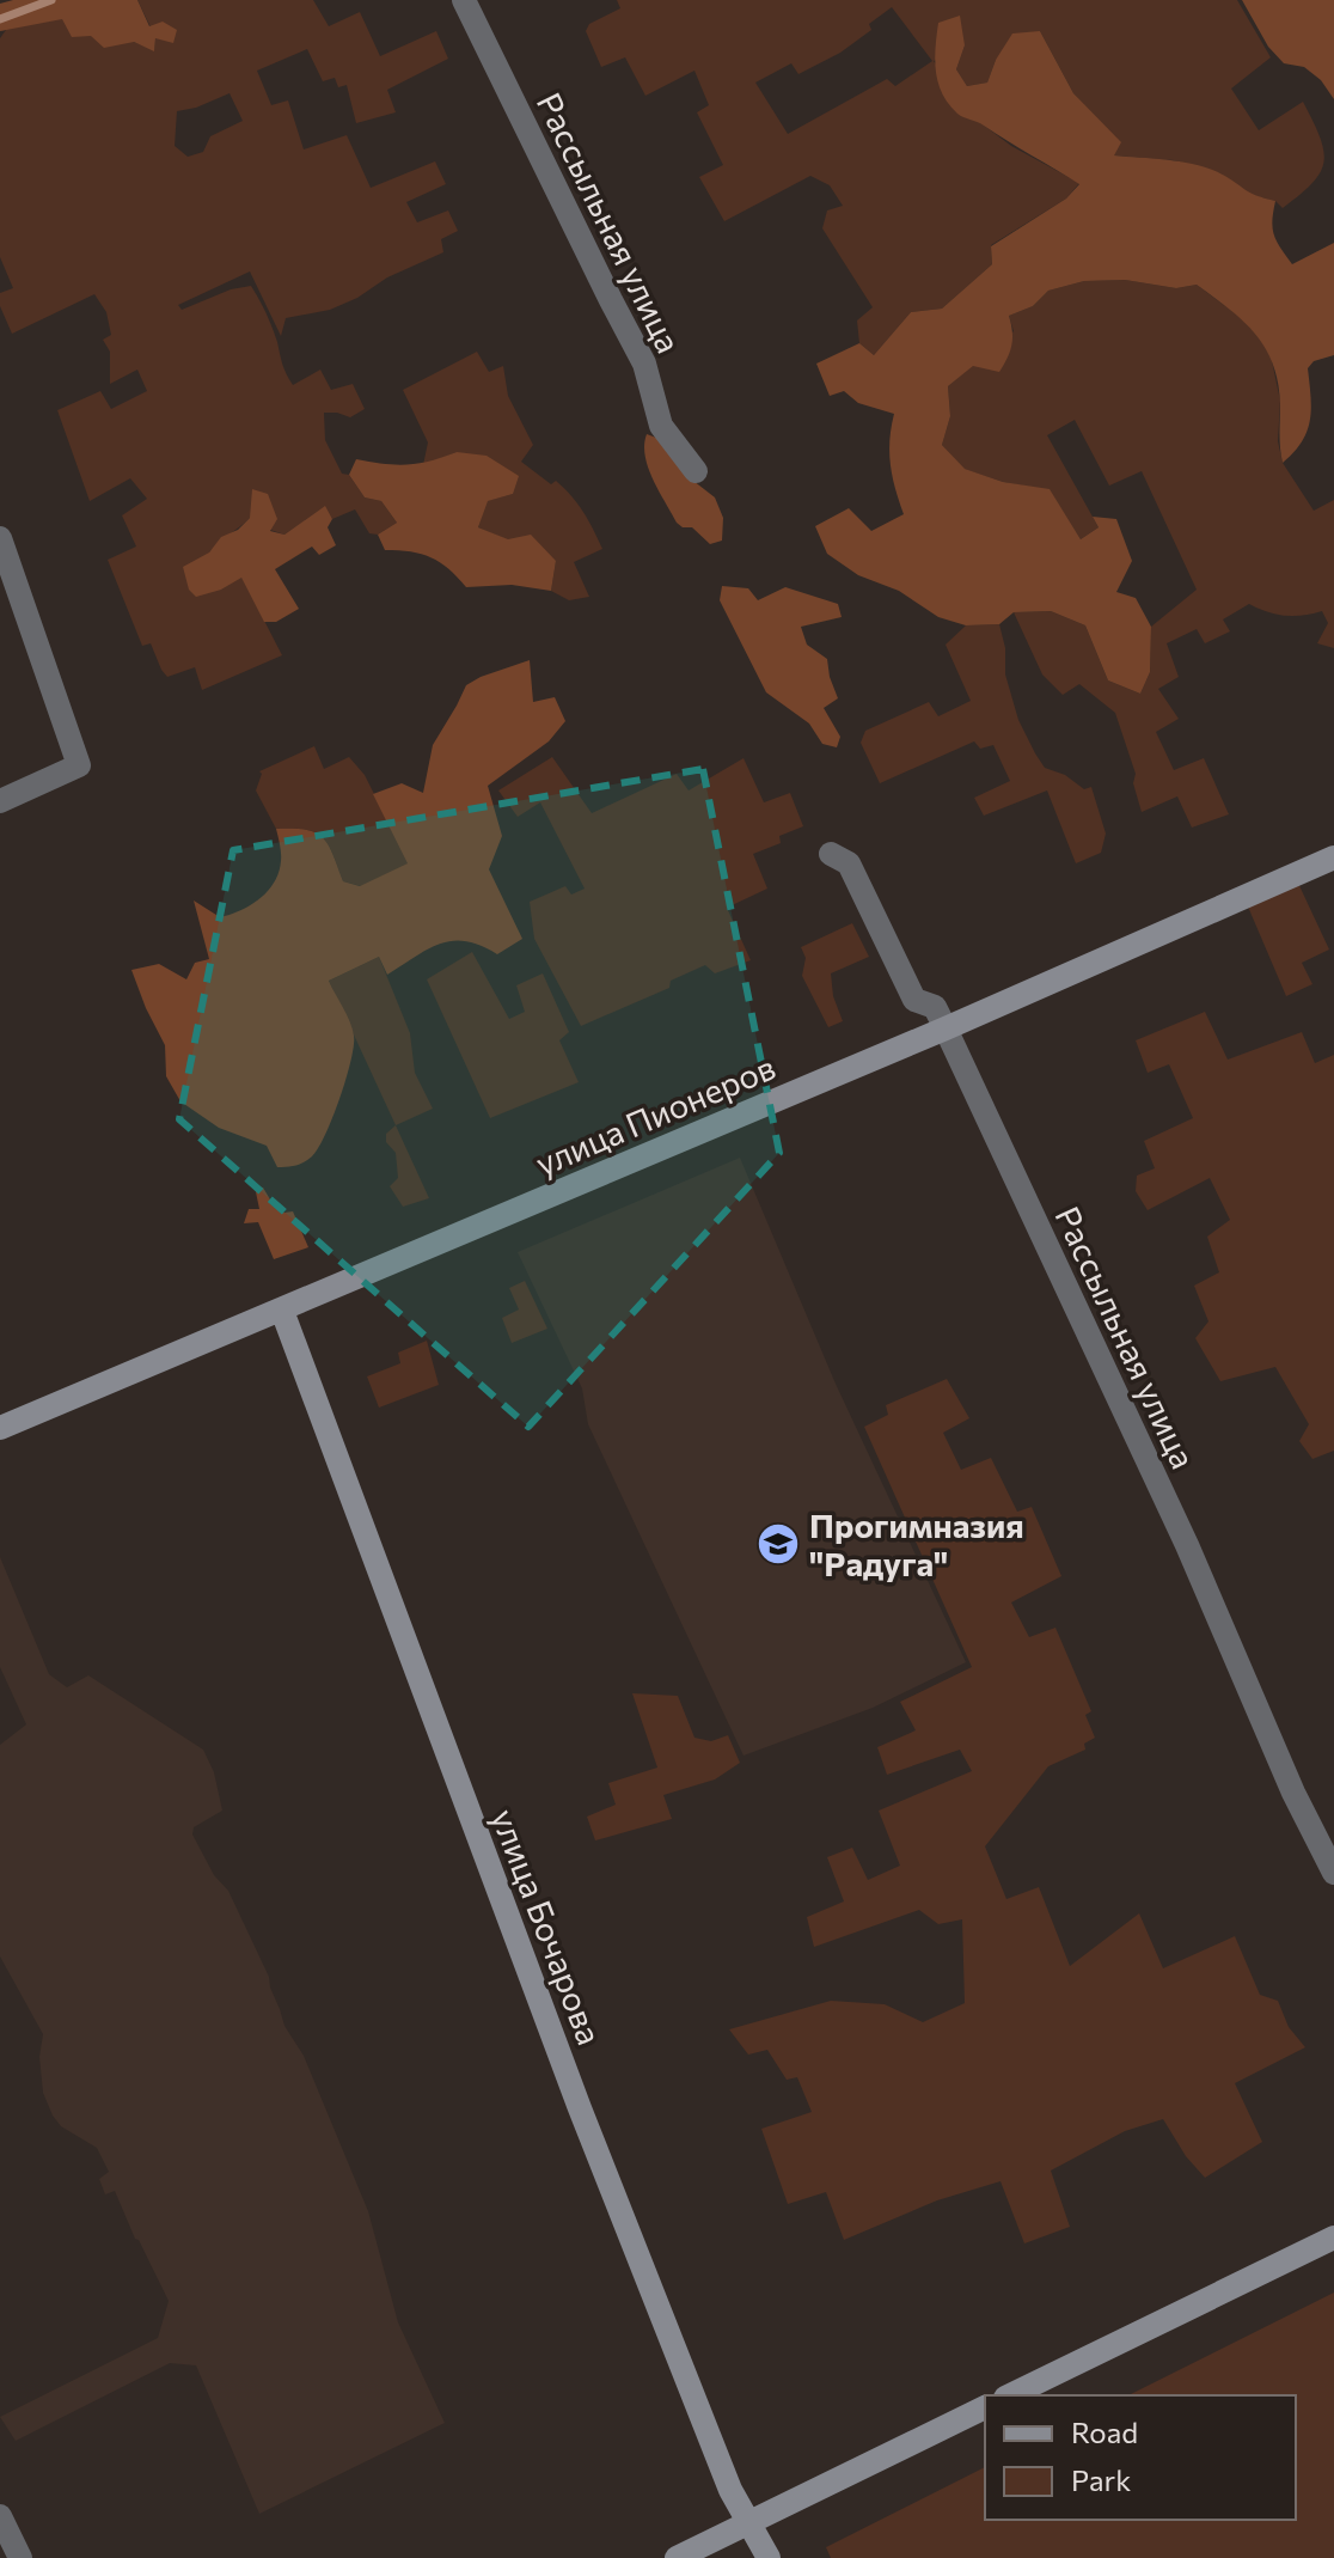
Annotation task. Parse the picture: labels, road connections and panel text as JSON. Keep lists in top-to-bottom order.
{
  "streets": {
    "street": ["Рассыльная улица", "улица Пионеров", "улица Бочарова"]
  },
  "crossings": [
    ["Рассыльная улица", "улица Пионеров"],
    ["улица Пионеров", "улица Бочарова"]
  ],
  "places": {
    "school or university": ["Прогимназия \"Радуга\""]
  },
  "legend": ["Road", "Park"]
}
